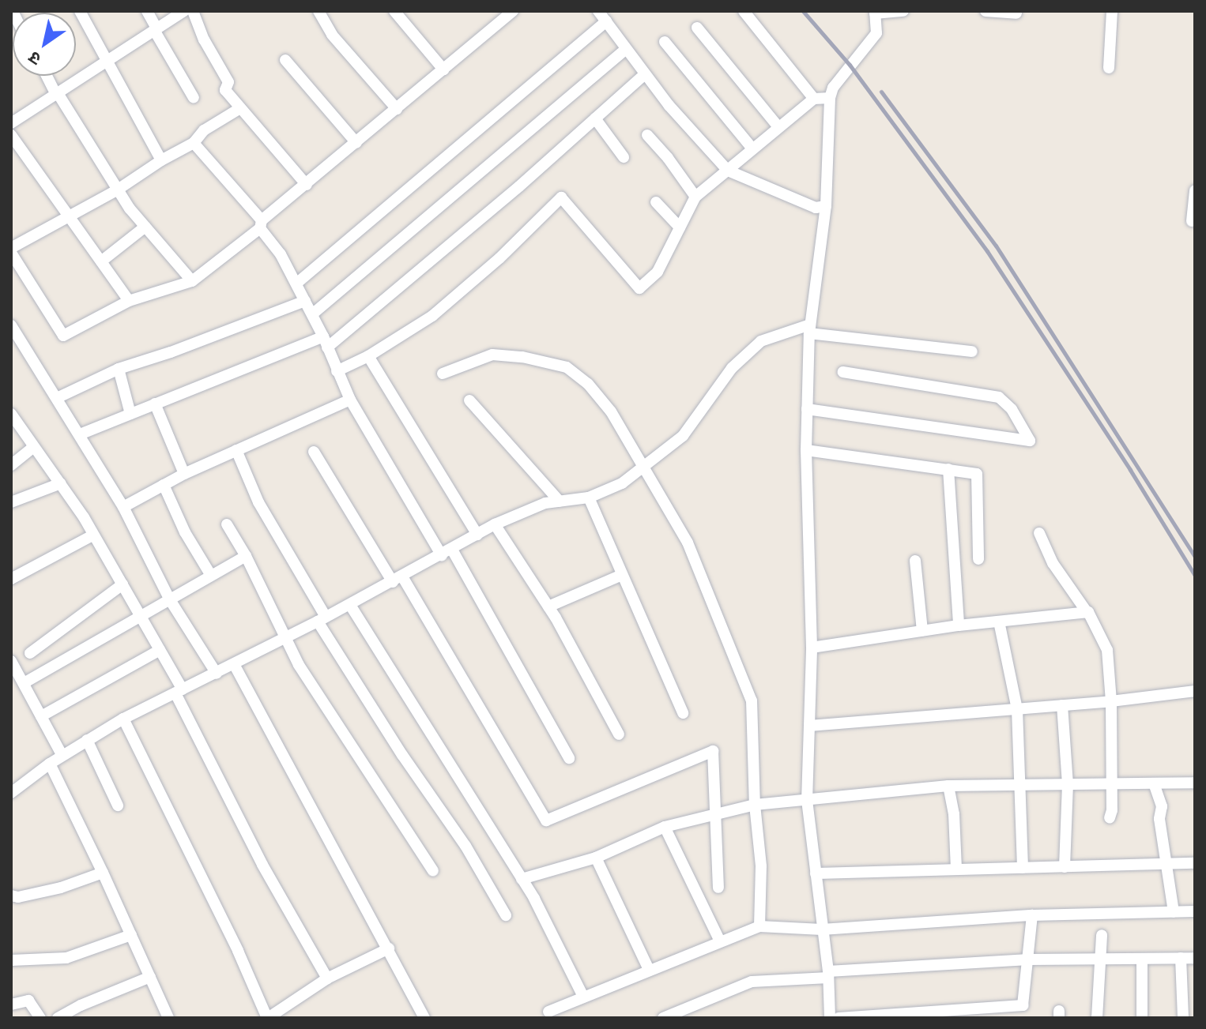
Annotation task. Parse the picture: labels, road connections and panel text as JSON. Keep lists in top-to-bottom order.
{
  "north": "bottom left"
}
